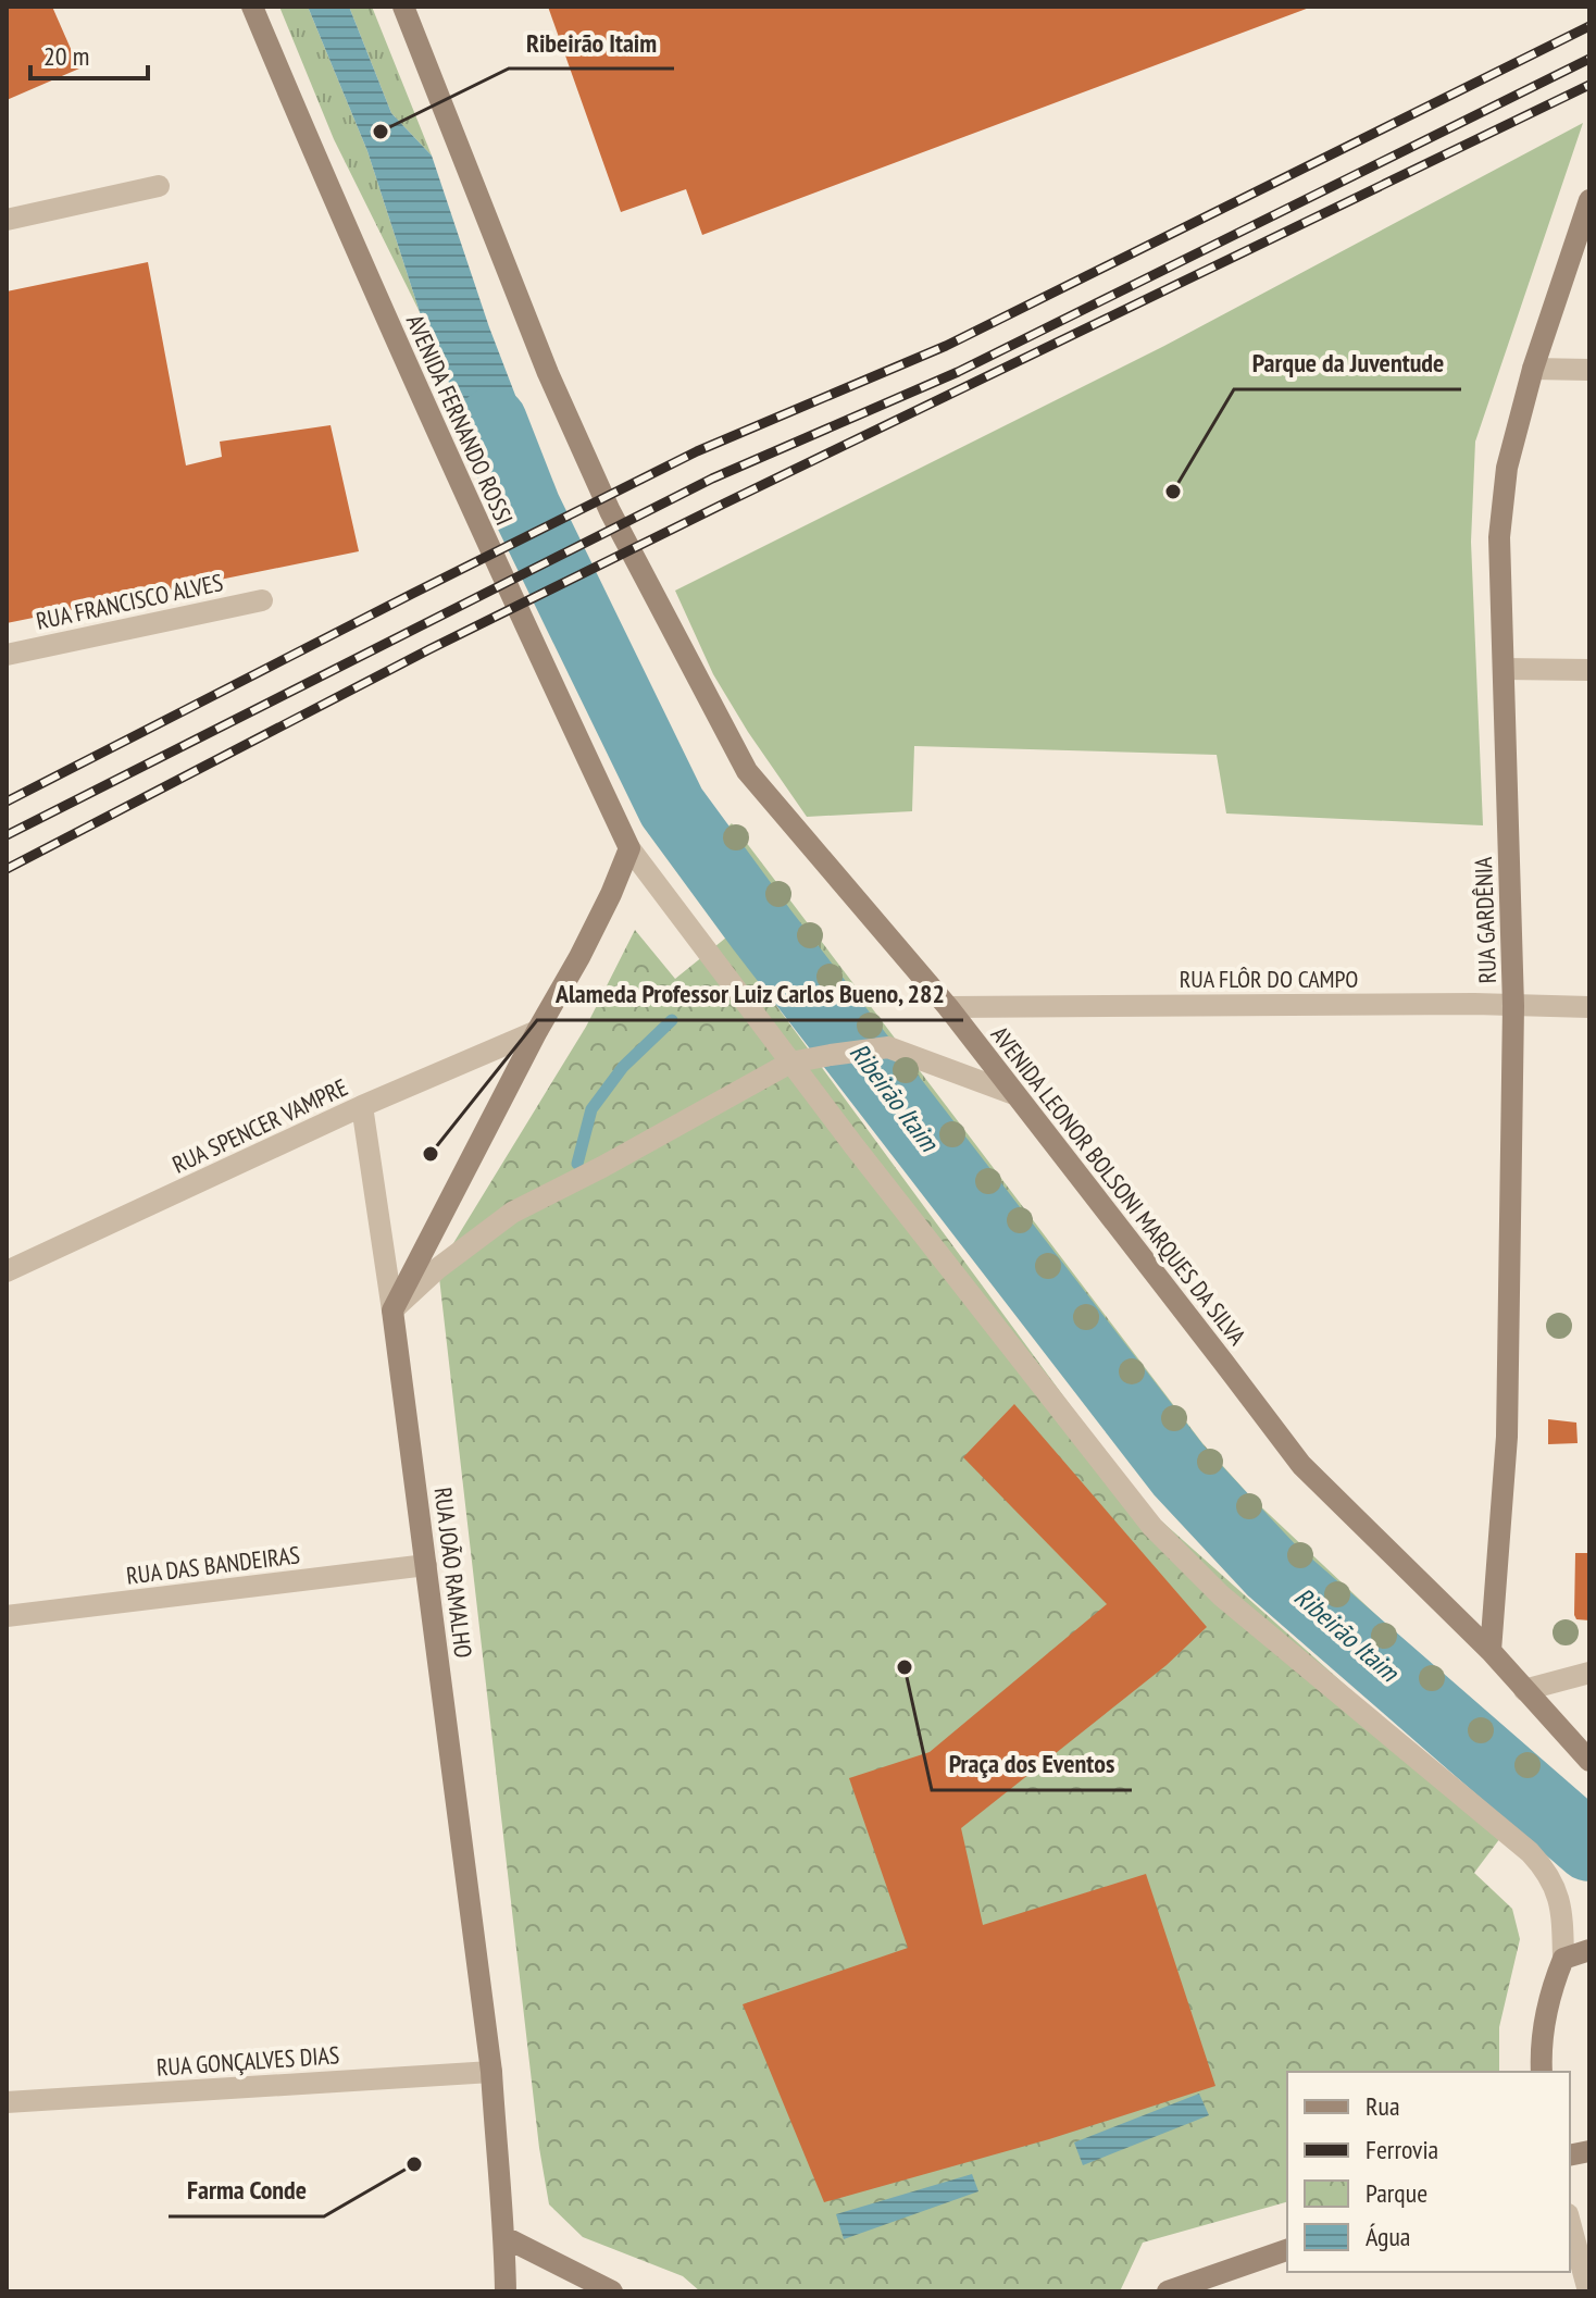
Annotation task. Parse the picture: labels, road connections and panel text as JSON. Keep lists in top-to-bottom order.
{
  "streets": {
    "main road": [
      "AVENIDA FERNANDO ROSSI",
      "RUA GARDÊNIA",
      "AVENIDA LEONOR BOLSONI MARQUES DA SILVA",
      "RUA JOÃO RAMALHO"
    ],
    "street": [
      "RUA FRANCISCO ALVES",
      "RUA FLÔR DO CAMPO",
      "RUA SPENCER VAMPRE",
      "RUA DAS BANDEIRAS",
      "RUA GONÇALVES DIAS"
    ]
  },
  "crossings": [
    ["RUA GARDÊNIA", "RUA FLÔR DO CAMPO"],
    ["RUA GARDÊNIA", "AVENIDA LEONOR BOLSONI MARQUES DA SILVA"],
    ["RUA FLÔR DO CAMPO", "AVENIDA LEONOR BOLSONI MARQUES DA SILVA"],
    ["RUA DAS BANDEIRAS", "RUA JOÃO RAMALHO"],
    ["RUA JOÃO RAMALHO", "RUA GONÇALVES DIAS"]
  ],
  "water": ["Ribeirão Itaim"],
  "places": [
    "Ribeirão Itaim",
    "Parque da Juventude",
    "Alameda Professor Luiz Carlos Bueno, 282",
    "Praça dos Eventos",
    "Farma Conde"
  ],
  "legend": [
    "Rua",
    "Ferrovia",
    "Parque",
    "Água"
  ],
  "scale_bar": "20 m"
}
